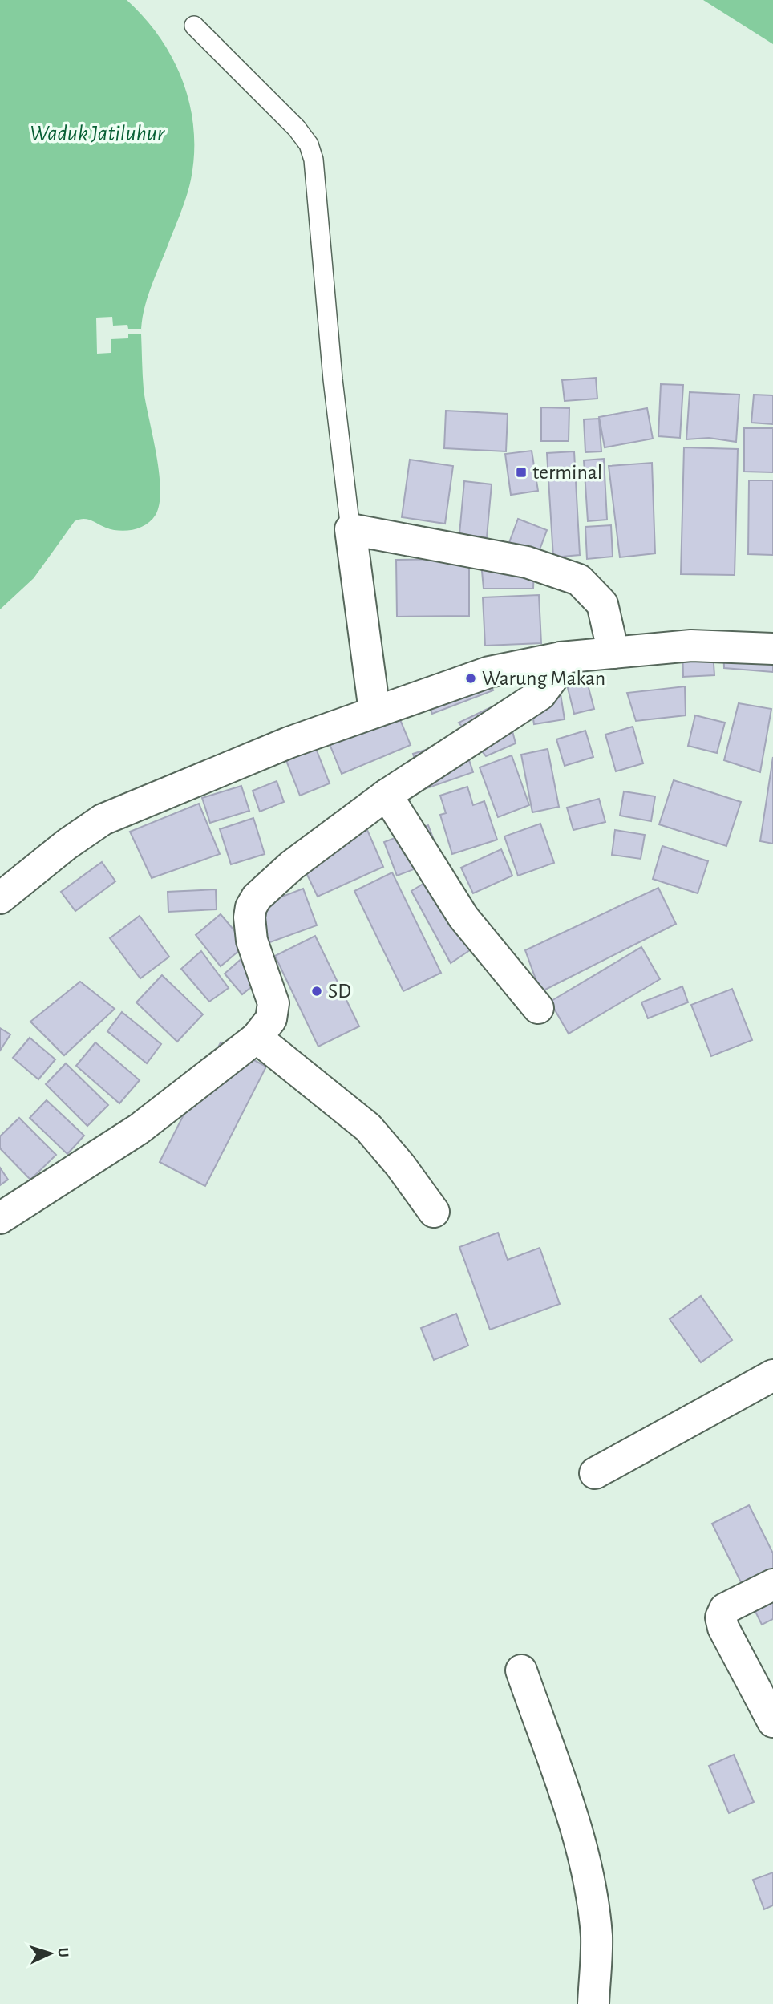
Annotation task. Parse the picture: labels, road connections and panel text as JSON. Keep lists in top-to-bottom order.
{
  "water": ["Waduk Jatiluhur"],
  "places": {
    "transit": ["terminal"],
    "other": ["Warung Makan", "SD"]
  },
  "north": "right"
}
